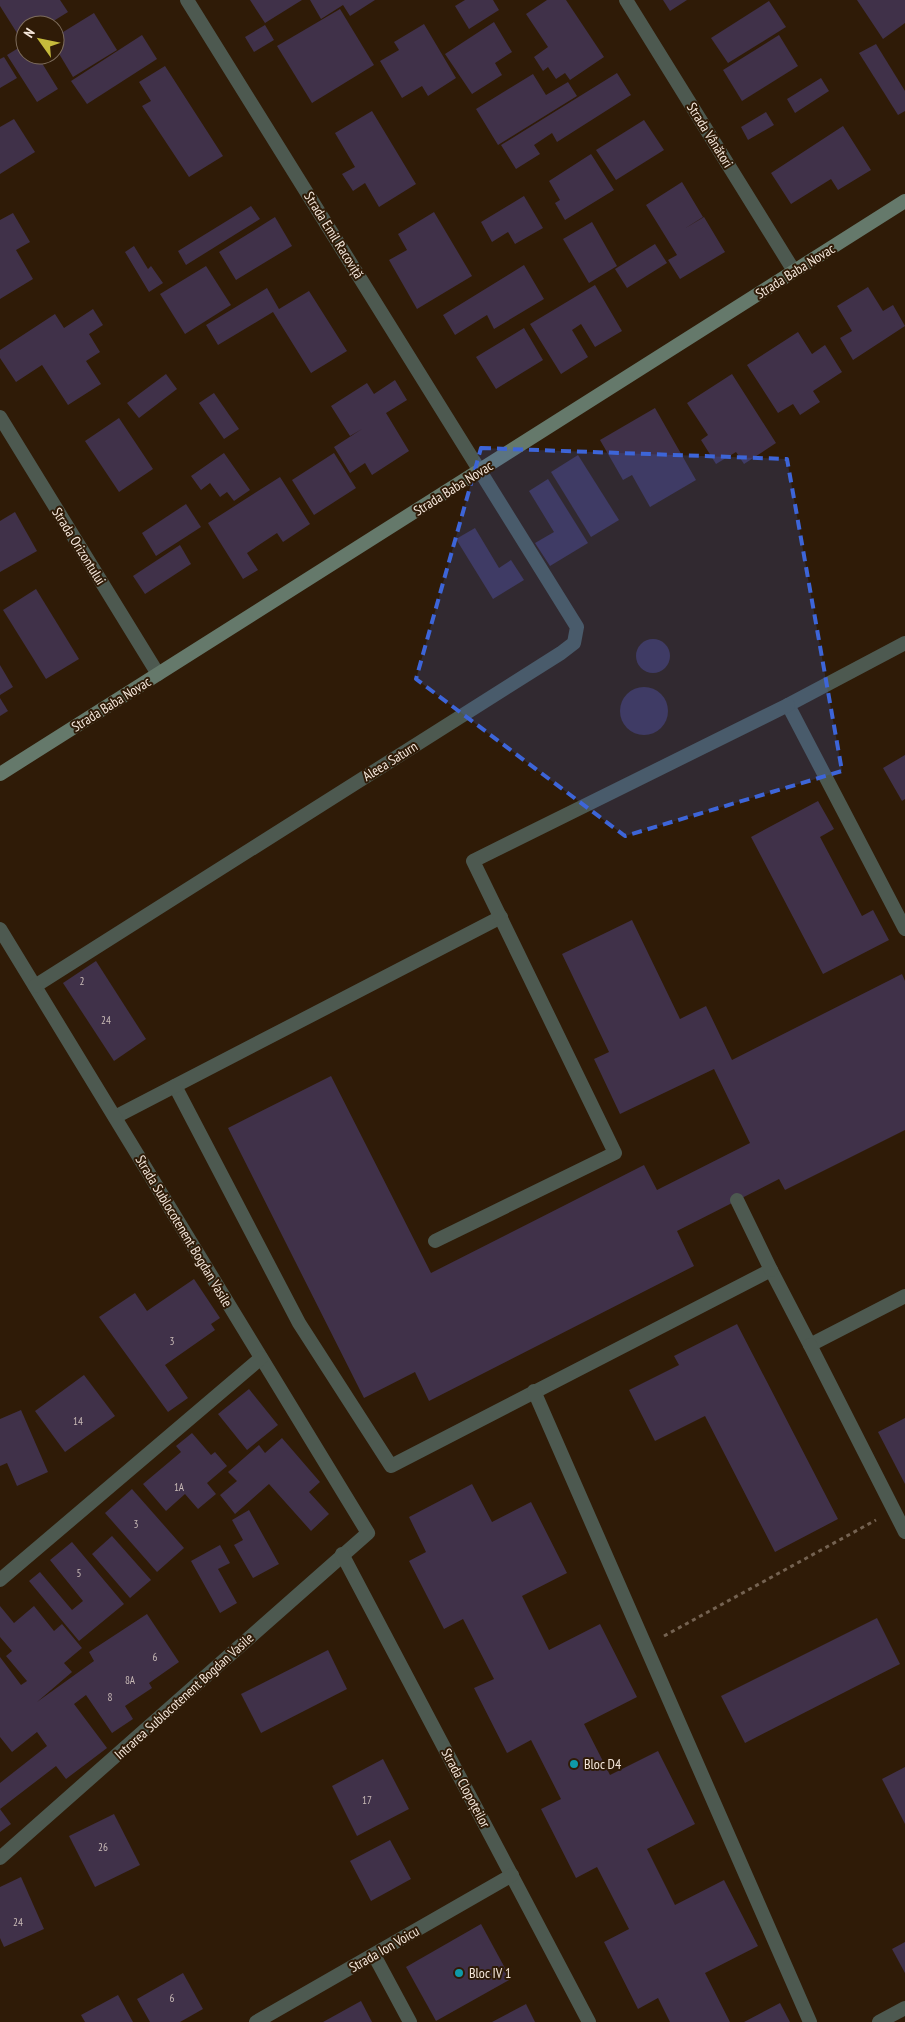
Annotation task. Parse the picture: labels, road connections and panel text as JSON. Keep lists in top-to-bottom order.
{
  "streets": {
    "main road": ["Strada Baba Novac"],
    "street": [
      "Strada Vânători",
      "Strada Emil Racoviță",
      "Strada Orizontului",
      "Aleea Saturn",
      "Strada Sublocotenent Bogdan Vasile",
      "Intrarea Sublocotenent Bogdan Vasile",
      "Strada Clopoțeilor",
      "Strada Ion Voicu"
    ]
  },
  "crossings": [
    ["Strada Vânători", "Strada Baba Novac"],
    ["Strada Emil Racoviță", "Strada Baba Novac"],
    ["Strada Emil Racoviță", "Aleea Saturn"],
    ["Strada Baba Novac", "Strada Orizontului"],
    ["Strada Baba Novac", "Aleea Saturn"],
    ["Aleea Saturn", "Strada Sublocotenent Bogdan Vasile"],
    ["Strada Sublocotenent Bogdan Vasile", "Intrarea Sublocotenent Bogdan Vasile"],
    ["Intrarea Sublocotenent Bogdan Vasile", "Strada Clopoțeilor"],
    ["Strada Clopoțeilor", "Strada Ion Voicu"]
  ],
  "places": ["Bloc D4", "Bloc IV 1"],
  "house_numbers": [
    "2",
    "24",
    "3",
    "14",
    "1A",
    "3",
    "5",
    "6",
    "8A",
    "8",
    "17",
    "26",
    "24",
    "6"
  ],
  "north": "top left"
}
